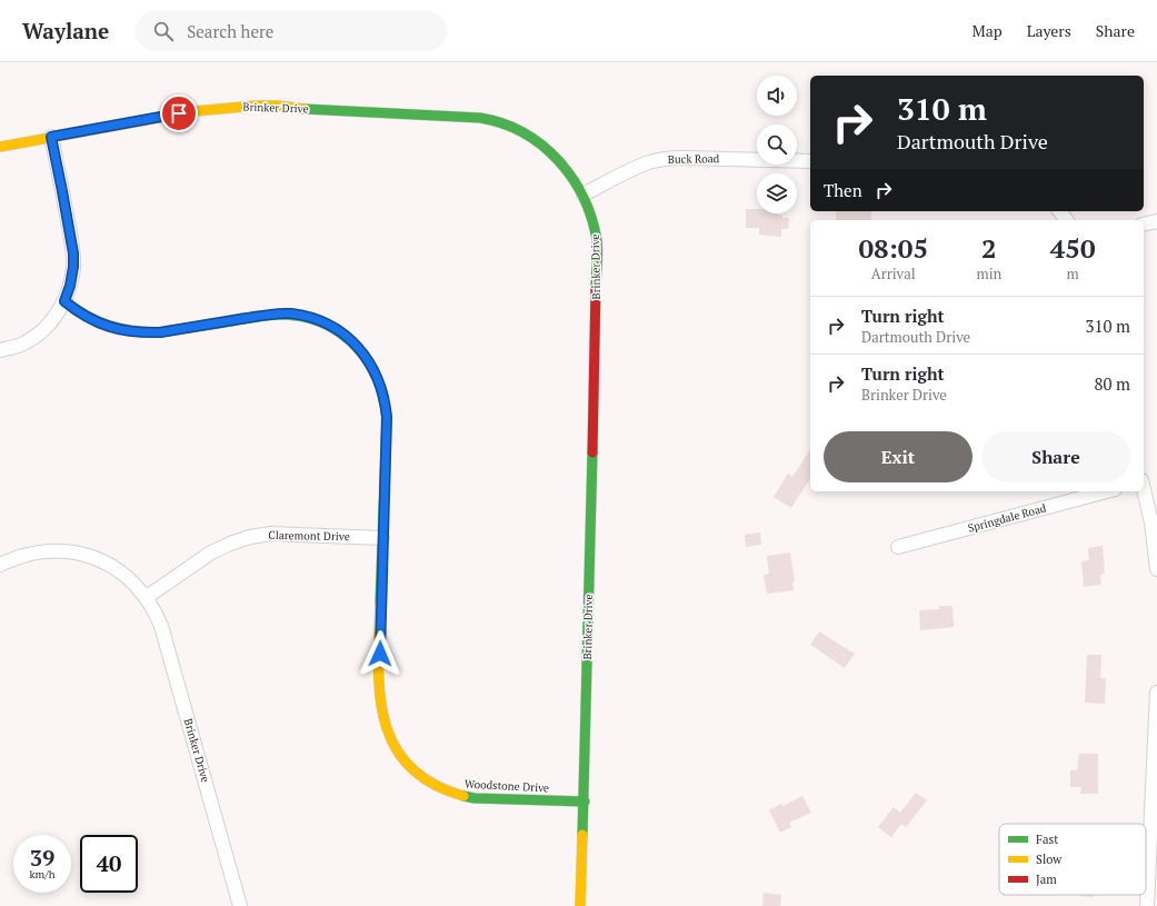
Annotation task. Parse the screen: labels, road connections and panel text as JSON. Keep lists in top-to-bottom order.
{
  "streets": {
    "street": [
      "Brinker Drive",
      "Buck Road",
      "Springdale Road",
      "Claremont Drive",
      "Woodstone Drive"
    ]
  },
  "crossings": [
    ["Brinker Drive", "Buck Road"],
    ["Brinker Drive", "Claremont Drive"],
    ["Brinker Drive", "Woodstone Drive"],
    ["Claremont Drive", "Woodstone Drive"]
  ],
  "legend": ["Fast", "Slow", "Jam"],
  "page": {
    "header": "Waylane",
    "search": "Search here",
    "nav": ["Map", "Layers", "Share"],
    "turn": ["310 m", "Dartmouth Drive"],
    "then": "Then",
    "eta": [
      "08:05",
      "Arrival",
      "2",
      "min",
      "450",
      "m"
    ],
    "list": [
      {
        "name": "Turn right",
        "note": "Dartmouth Drive",
        "value": "310 m"
      },
      {
        "name": "Turn right",
        "note": "Brinker Drive",
        "value": "80 m"
      }
    ],
    "buttons": ["Exit", "Share"],
    "speed": "39 km/h",
    "limit": "40"
  }
}
